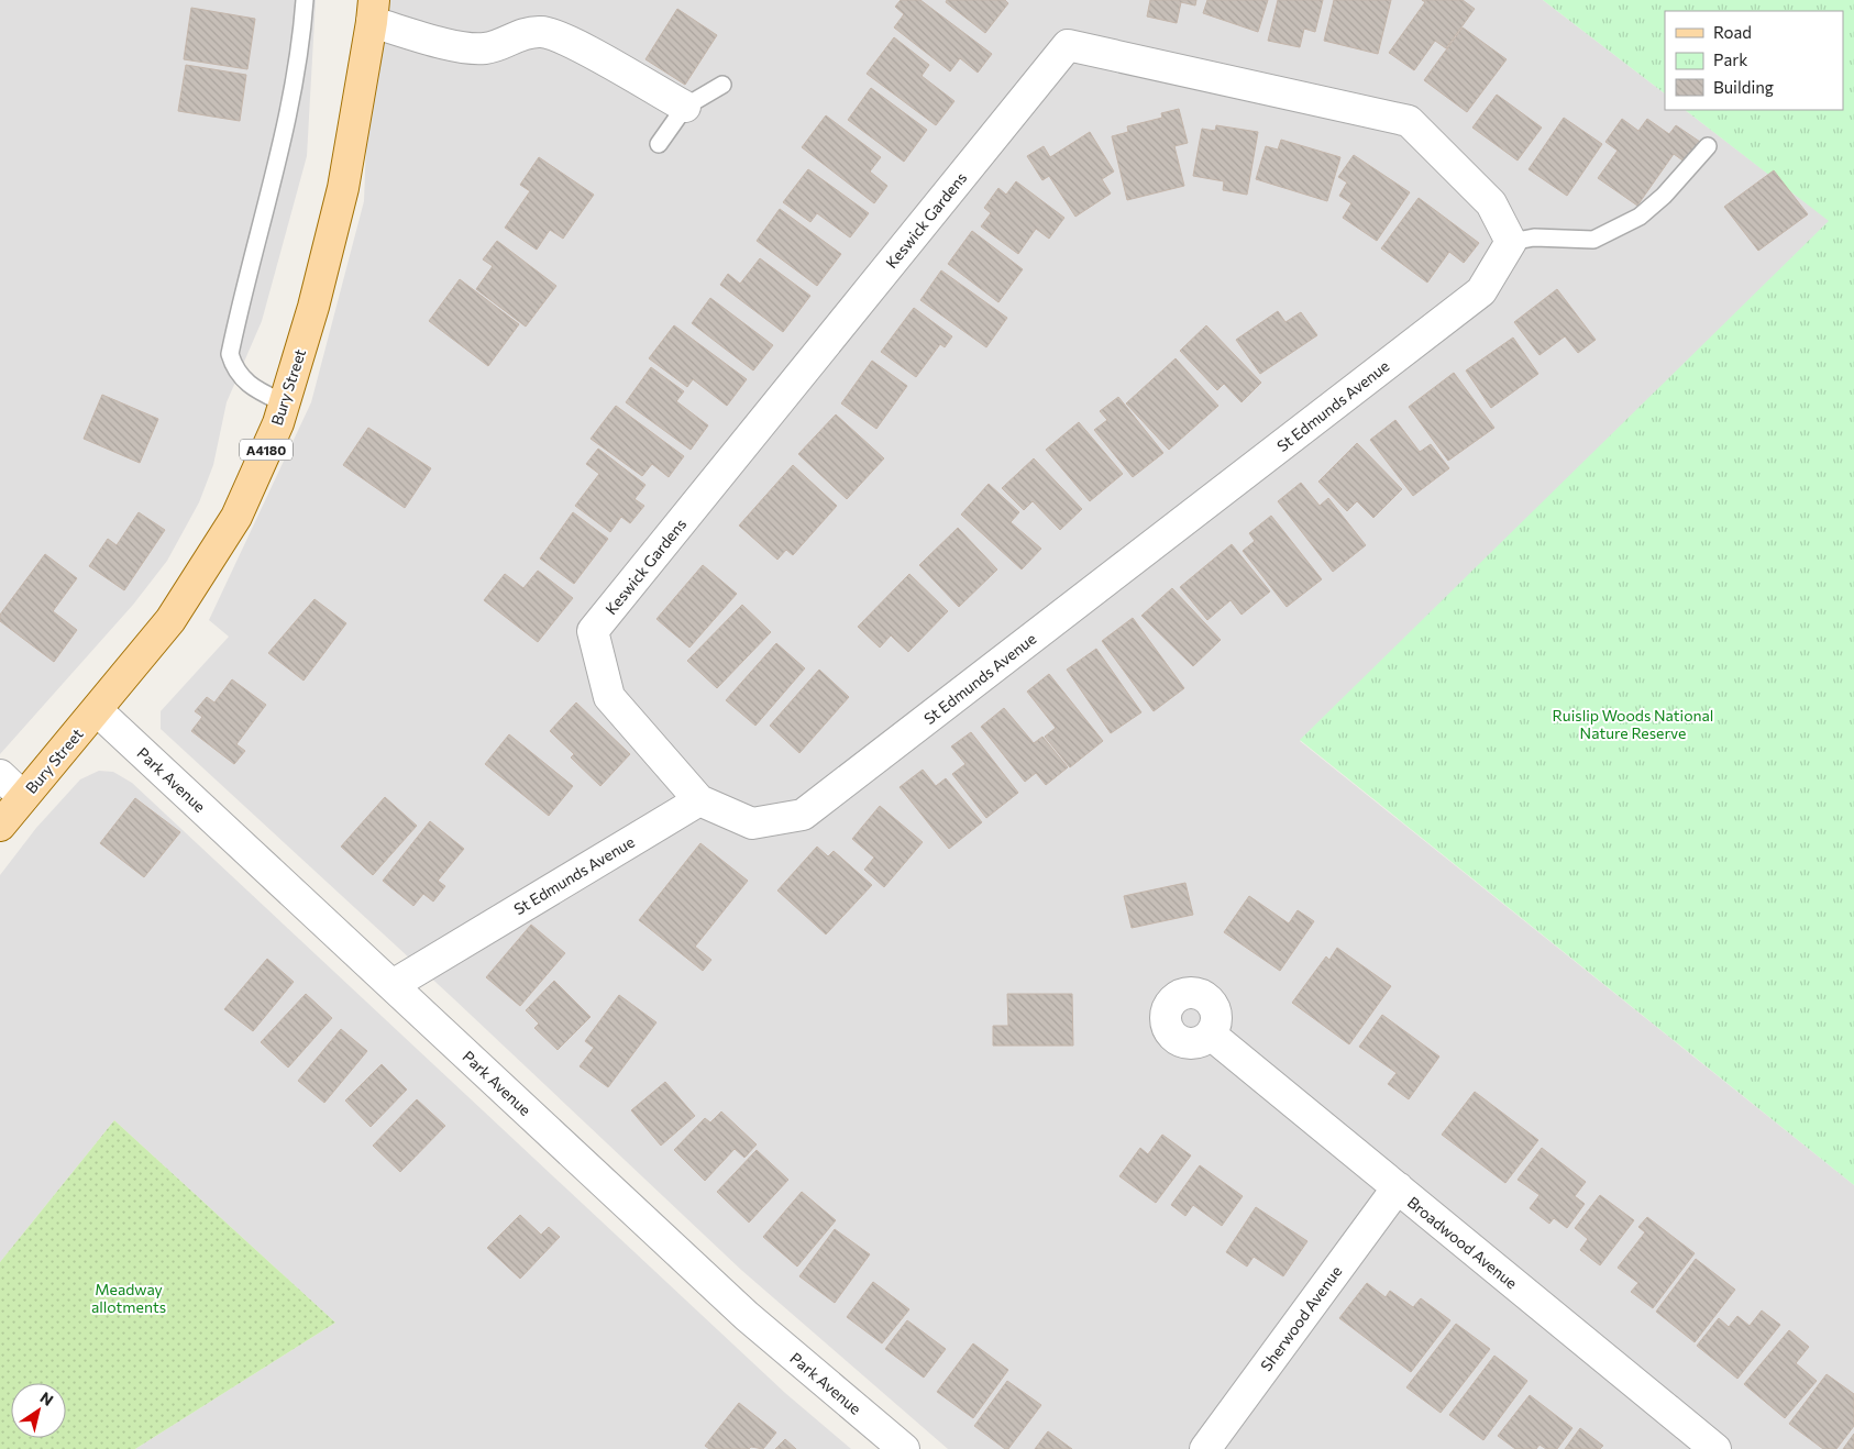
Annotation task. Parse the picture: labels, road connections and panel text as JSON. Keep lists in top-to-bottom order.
{
  "streets": {
    "main road": ["Bury Street", "A4180"],
    "street": [
      "Keswick Gardens",
      "St Edmunds Avenue",
      "Park Avenue",
      "Broadwood Avenue",
      "Sherwood Avenue"
    ]
  },
  "crossings": [
    ["Keswick Gardens", "St Edmunds Avenue"],
    ["Bury Street", "Park Avenue"],
    ["St Edmunds Avenue", "Park Avenue"],
    ["Broadwood Avenue", "Sherwood Avenue"]
  ],
  "parks": ["Ruislip Woods National Nature Reserve", "Meadway allotments"],
  "legend": ["Road", "Park", "Building"],
  "north": "top right"
}
